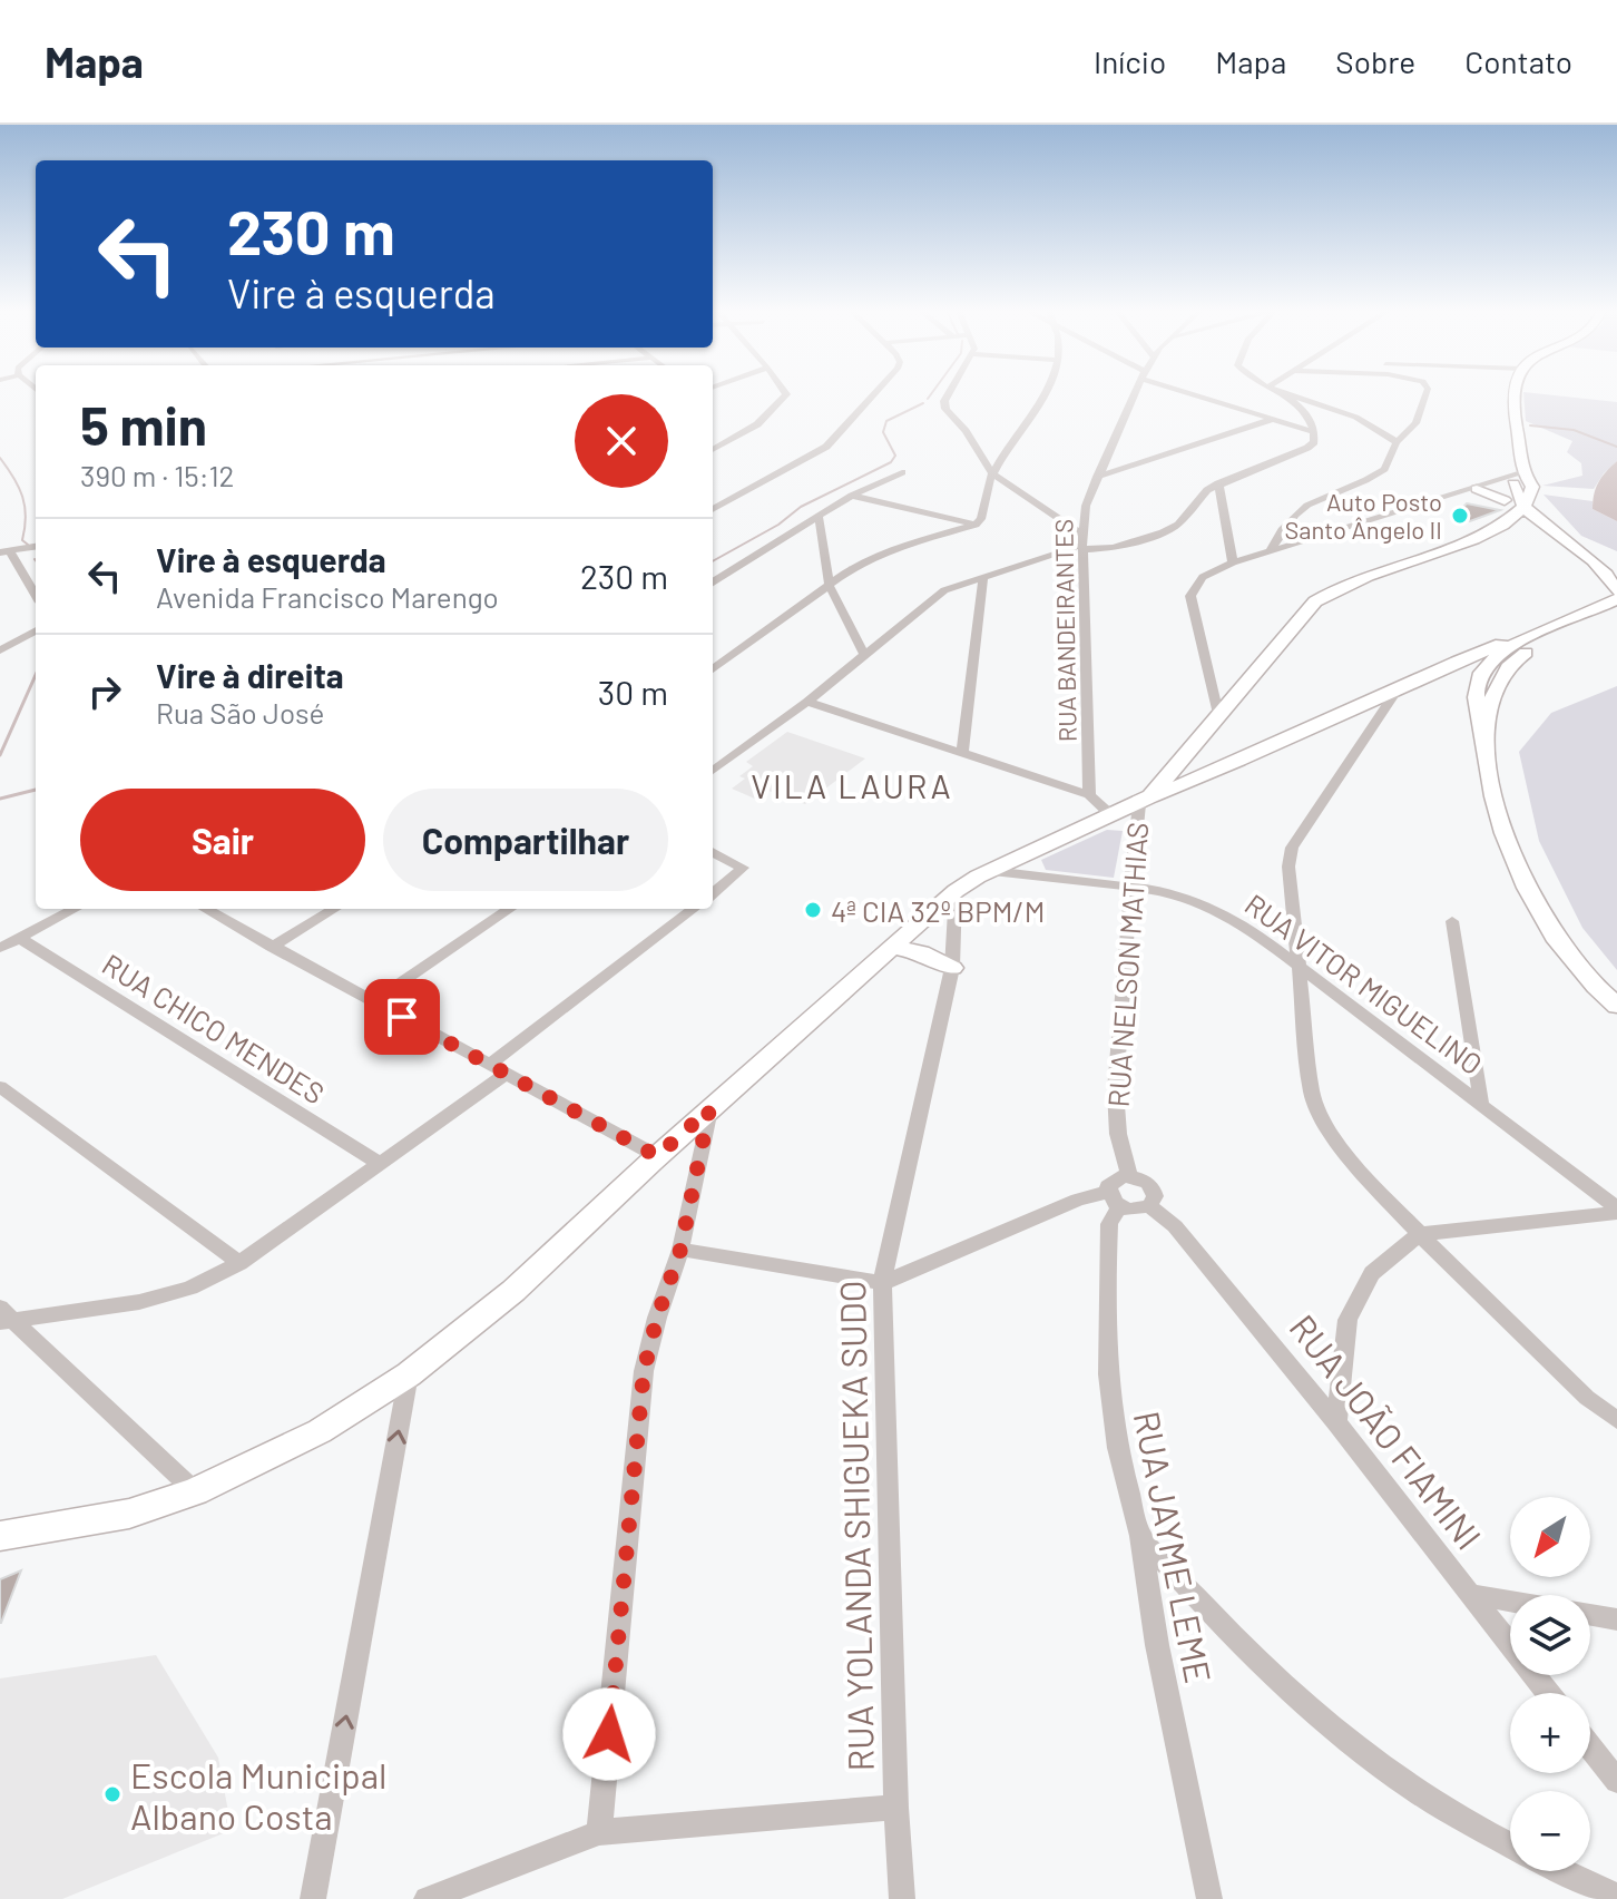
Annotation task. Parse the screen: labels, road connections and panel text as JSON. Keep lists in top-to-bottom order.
{
  "streets": {
    "main road": ["RUA NELSON MATHIAS"],
    "street": [
      "RUA BANDEIRANTES",
      "RUA VITOR MIGUELINO",
      "RUA CHICO MENDES",
      "RUA JOÃO FIAMINI",
      "RUA YOLANDA SHIGUEKA SUDO",
      "RUA JAYME LEME"
    ]
  },
  "crossings": [
    ["RUA NELSON MATHIAS", "RUA VITOR MIGUELINO"],
    ["RUA NELSON MATHIAS", "RUA JOÃO FIAMINI"],
    ["RUA NELSON MATHIAS", "RUA JAYME LEME"],
    ["RUA JOÃO FIAMINI", "RUA JAYME LEME"]
  ],
  "districts": ["VILA LAURA"],
  "places": ["Auto Posto Santo Ângelo II", "4ª CIA 32º BPM/M", "Escola Municipal Albano Costa"],
  "north": "bottom left",
  "page": {
    "header": "Mapa",
    "nav": [
      "Início",
      "Mapa",
      "Sobre",
      "Contato"
    ],
    "turn": ["230 m", "Vire à esquerda"],
    "heading": ["5 min", "390 m · 15:12"],
    "list": [
      {
        "name": "Vire à esquerda",
        "note": "Avenida Francisco Marengo",
        "value": "230 m"
      },
      {
        "name": "Vire à direita",
        "note": "Rua São José",
        "value": "30 m"
      }
    ],
    "buttons": ["Sair", "Compartilhar"],
    "map_buttons": ["+", "−"]
  }
}
